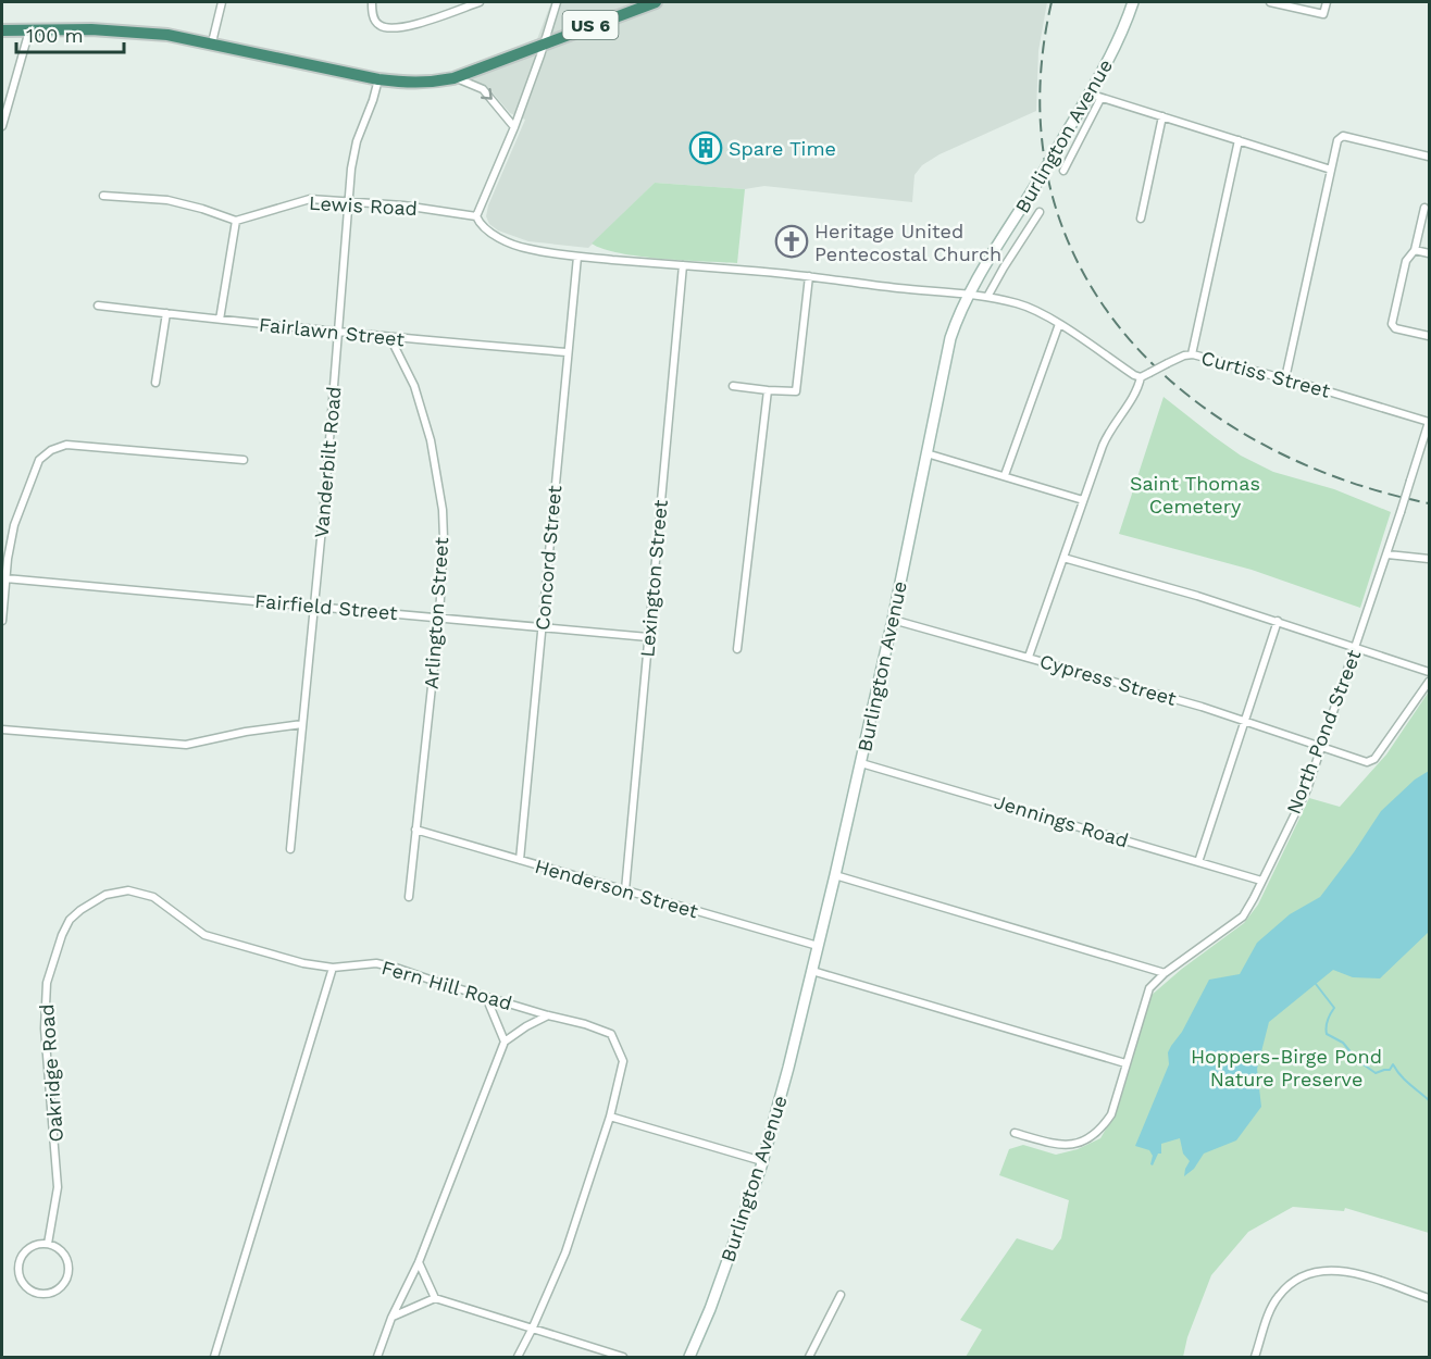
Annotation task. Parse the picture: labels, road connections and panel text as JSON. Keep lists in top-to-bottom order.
{
  "streets": {
    "highway": ["US 6"],
    "main road": ["Burlington Avenue"],
    "street": [
      "Lewis Road",
      "Fairlawn Street",
      "Curtiss Street",
      "Vanderbilt Road",
      "Concord Street",
      "Lexington Street",
      "Fairfield Street",
      "Arlington Street",
      "Cypress Street",
      "North Pond Street",
      "Jennings Road",
      "Henderson Street",
      "Fern Hill Road",
      "Oakridge Road"
    ]
  },
  "crossings": [
    ["US 6", "Vanderbilt Road"],
    ["Burlington Avenue", "Cypress Street"],
    ["Burlington Avenue", "Jennings Road"],
    ["Burlington Avenue", "Henderson Street"],
    ["Lewis Road", "Vanderbilt Road"],
    ["Fairlawn Street", "Vanderbilt Road"],
    ["Fairlawn Street", "Concord Street"],
    ["Fairlawn Street", "Arlington Street"],
    ["Curtiss Street", "North Pond Street"],
    ["Vanderbilt Road", "Fairfield Street"],
    ["Concord Street", "Fairfield Street"],
    ["Concord Street", "Henderson Street"],
    ["Lexington Street", "Fairfield Street"],
    ["Lexington Street", "Henderson Street"],
    ["Fairfield Street", "Arlington Street"],
    ["Arlington Street", "Henderson Street"],
    ["Cypress Street", "North Pond Street"],
    ["North Pond Street", "Jennings Road"],
    ["Fern Hill Road", "Oakridge Road"]
  ],
  "parks": ["Saint Thomas Cemetery", "Hoppers-Birge Pond Nature Preserve"],
  "places": {
    "building": ["Spare Time"],
    "church": ["Heritage United Pentecostal Church"]
  },
  "scale_bar": "100 m"
}
